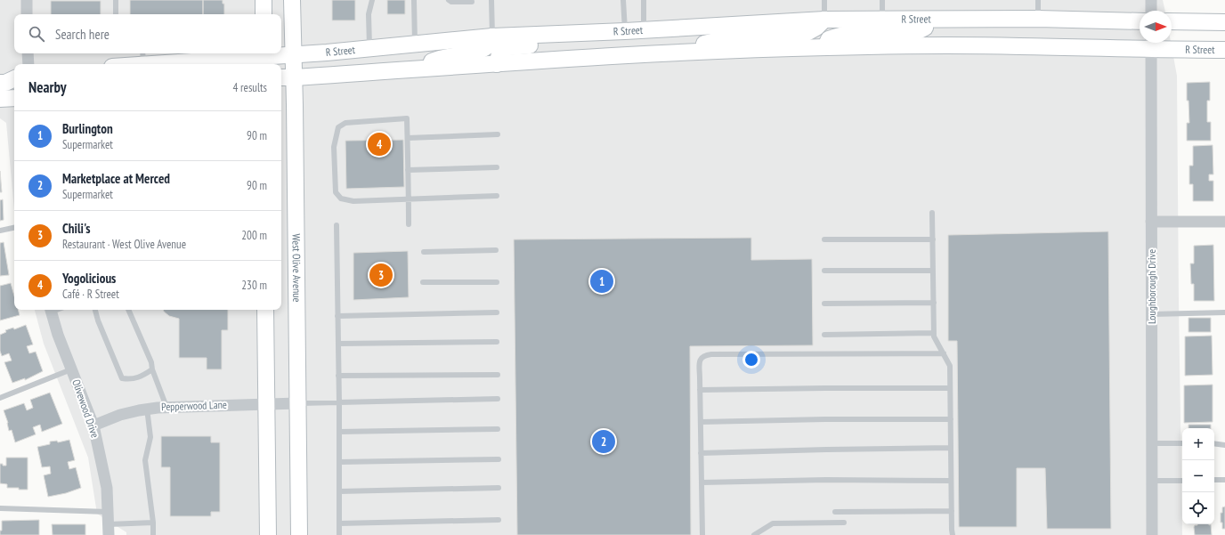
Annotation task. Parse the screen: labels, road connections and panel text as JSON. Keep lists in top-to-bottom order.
{
  "streets": {
    "street": [
      "R Street",
      "West Olive Avenue",
      "Loughborough Drive",
      "Pepperwood Lane",
      "Olivewood Drive"
    ]
  },
  "crossings": [
    ["R Street", "West Olive Avenue"],
    ["R Street", "Loughborough Drive"],
    ["West Olive Avenue", "Pepperwood Lane"],
    ["Pepperwood Lane", "Olivewood Drive"]
  ],
  "north": "right",
  "page": {
    "search": "Search here",
    "heading": ["Nearby", "4 results"],
    "list": [
      {
        "mark": "1",
        "name": "Burlington",
        "note": "Supermarket",
        "value": "90 m"
      },
      {
        "mark": "2",
        "name": "Marketplace at Merced",
        "note": "Supermarket",
        "value": "90 m"
      },
      {
        "mark": "3",
        "name": "Chili's",
        "note": "Restaurant · West Olive Avenue",
        "value": "200 m"
      },
      {
        "mark": "4",
        "name": "Yogolicious",
        "note": "Café · R Street",
        "value": "230 m"
      }
    ],
    "pins": [
      "4",
      "3",
      "1",
      "2"
    ],
    "map_buttons": ["+", "−"]
  }
}
